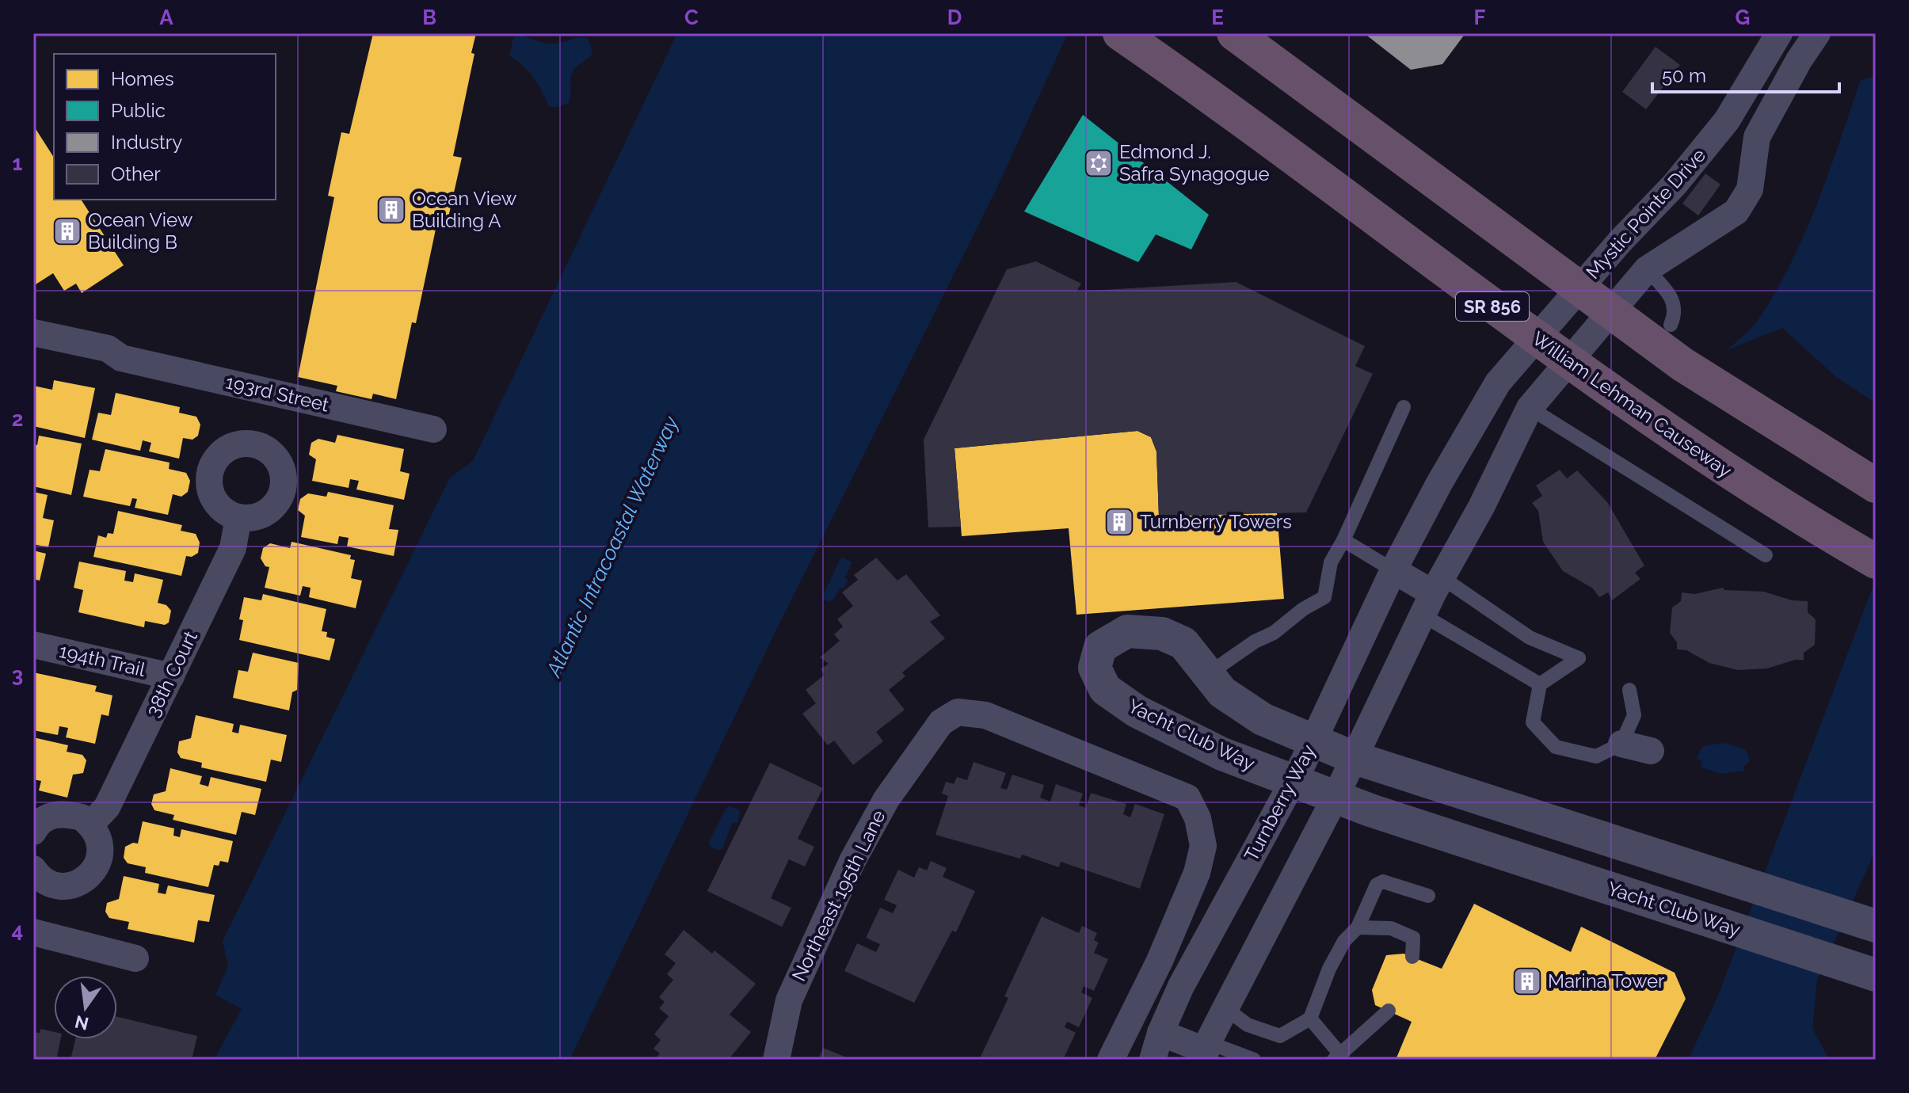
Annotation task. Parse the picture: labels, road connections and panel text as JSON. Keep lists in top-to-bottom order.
{
  "streets": {
    "highway": ["SR 856", "William Lehman Causeway"],
    "street": [
      "Mystic Pointe Drive",
      "193rd Street",
      "194th Trail",
      "38th Court",
      "Yacht Club Way",
      "Turnberry Way",
      "Northeast 195th Lane"
    ]
  },
  "crossings": [
    ["Mystic Pointe Drive", "Turnberry Way"],
    ["194th Trail", "38th Court"],
    ["Yacht Club Way", "Turnberry Way"]
  ],
  "water": ["Atlantic Intracoastal Waterway"],
  "places": {
    "synagogue": ["Edmond J. Safra Synagogue"],
    "building": [
      "Ocean View Building A",
      "Ocean View Building B",
      "Turnberry Towers",
      "Marina Tower"
    ]
  },
  "legend": [
    "Homes",
    "Public",
    "Industry",
    "Other"
  ],
  "scale_bar": "50 m",
  "north": "bottom",
  "grid": {
    "columns": [
      "A",
      "B",
      "C",
      "D",
      "E",
      "F",
      "G"
    ],
    "rows": [
      "1",
      "2",
      "3",
      "4"
    ]
  }
}
